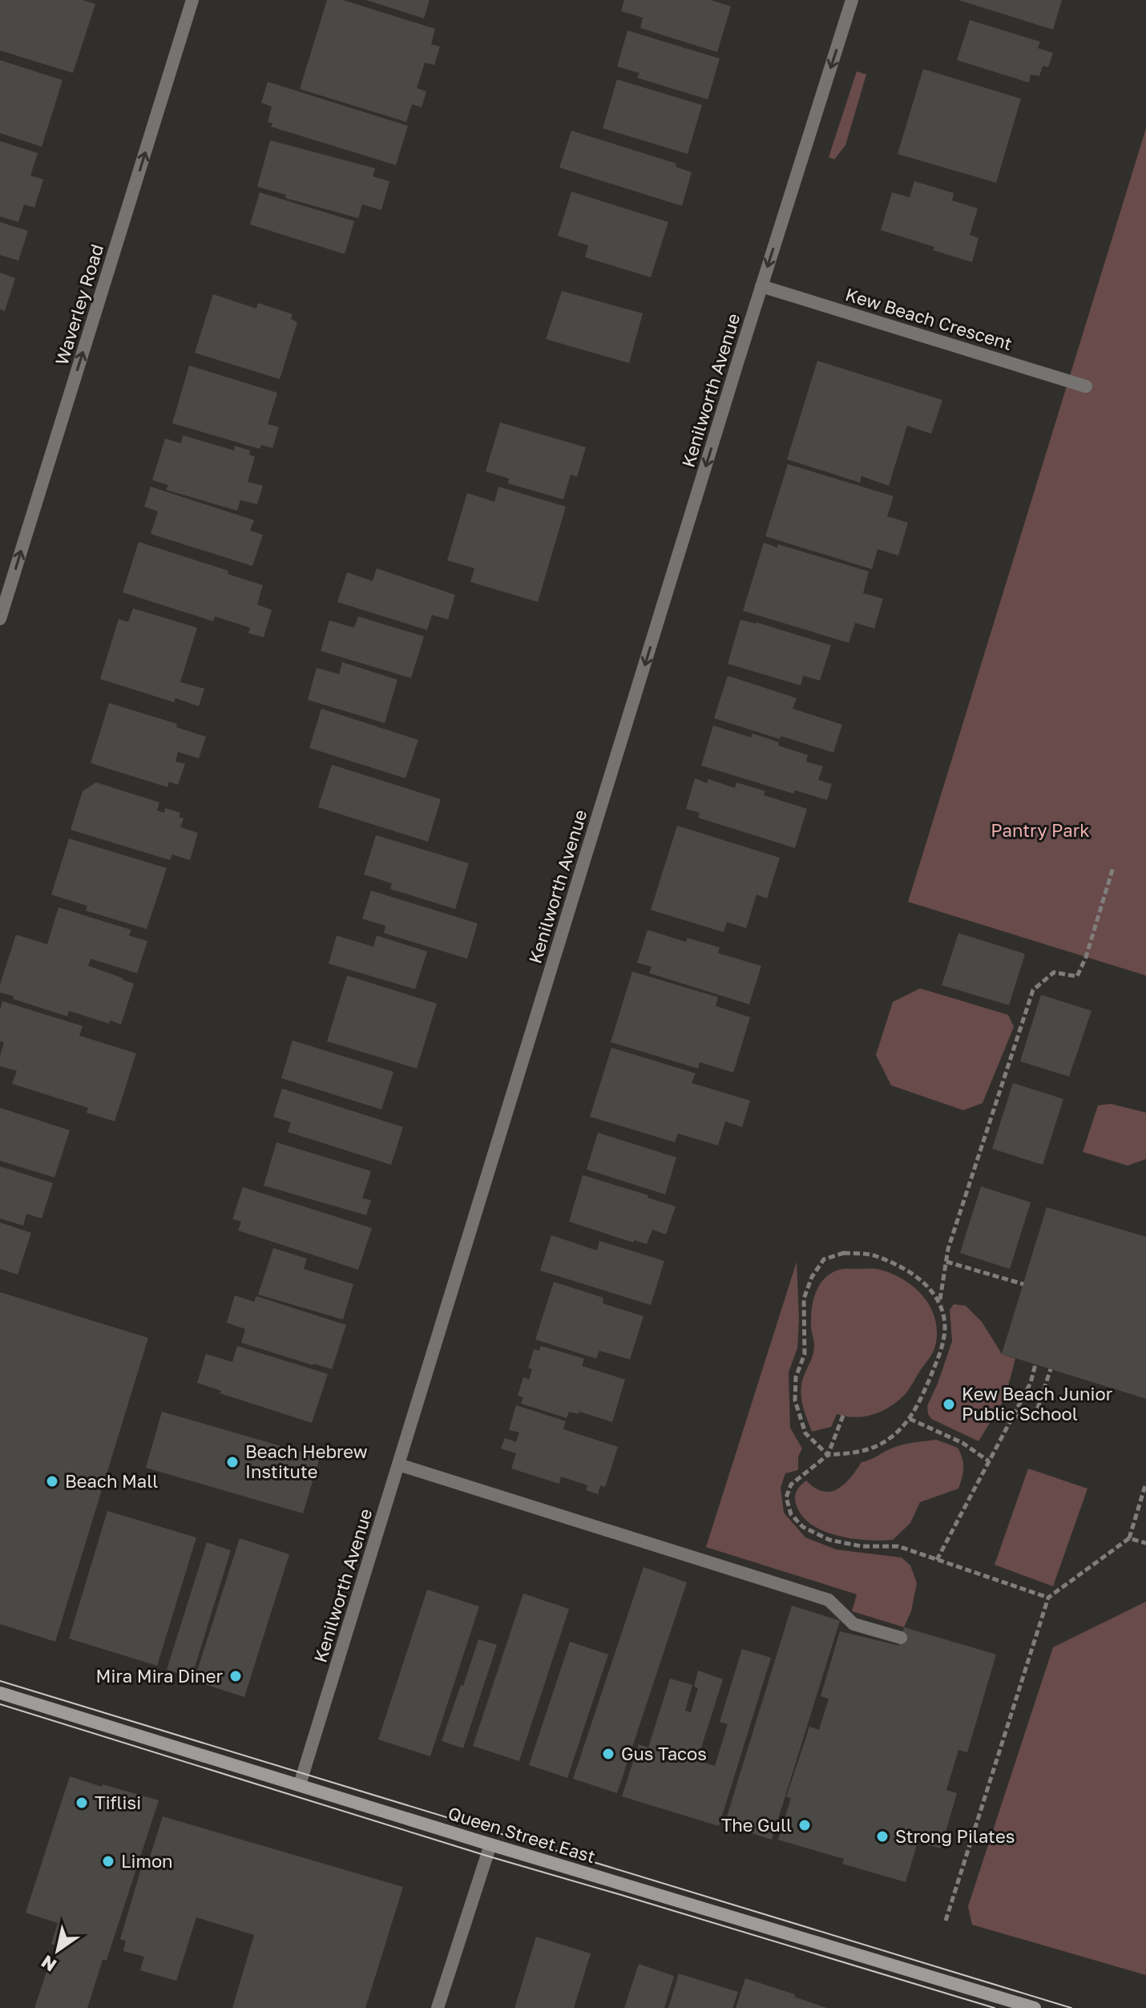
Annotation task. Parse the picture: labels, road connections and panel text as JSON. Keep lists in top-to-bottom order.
{
  "streets": {
    "main road": ["Queen Street East"],
    "street": ["Waverley Road", "Kew Beach Crescent", "Kenilworth Avenue"]
  },
  "crossings": [
    ["Kew Beach Crescent", "Kenilworth Avenue"],
    ["Kenilworth Avenue", "Queen Street East"]
  ],
  "one_way": ["Waverley Road", "Kenilworth Avenue"],
  "parks": ["Pantry Park"],
  "places": [
    "Kew Beach Junior Public School",
    "Beach Hebrew Institute",
    "Beach Mall",
    "Mira Mira Diner",
    "Gus Tacos",
    "Tiflisi",
    "The Gull",
    "Strong Pilates",
    "Limon"
  ],
  "north": "bottom left"
}
